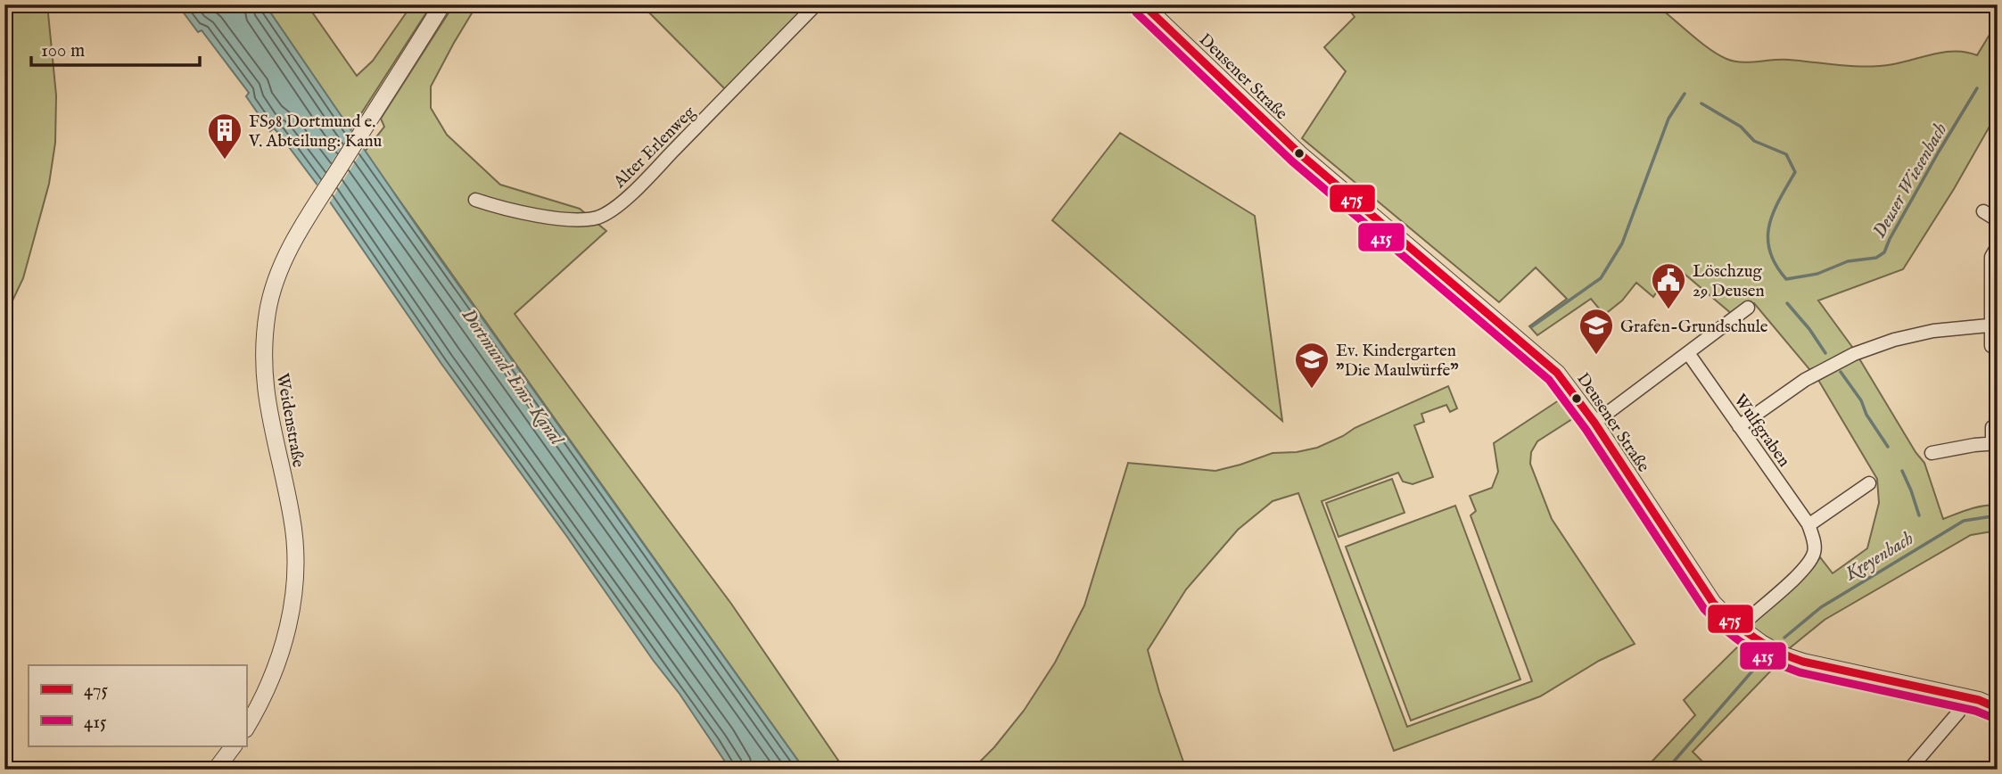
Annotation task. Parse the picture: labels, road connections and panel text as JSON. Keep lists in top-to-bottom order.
{
  "streets": {
    "street": [
      "Deusener Straße",
      "Alter Erlenweg",
      "Weidenstraße",
      "Wulfgraben"
    ]
  },
  "crossings": [
    ["Deusener Straße", "Wulfgraben"]
  ],
  "water": ["Deuser Wiesenbach", "Dortmund-Ems-Kanal", "Kreyenbach"],
  "places": {
    "building": ["FS98 Dortmund e. V. Abteilung: Kanu"],
    "public building": ["Löschzug 29 Deusen"],
    "school or university": ["Grafen-Grundschule", "Ev. Kindergarten \"Die Maulwürfe\""]
  },
  "lines": ["transit line 475", "transit line 415"],
  "legend": ["475", "415"],
  "scale_bar": "100 m"
}
